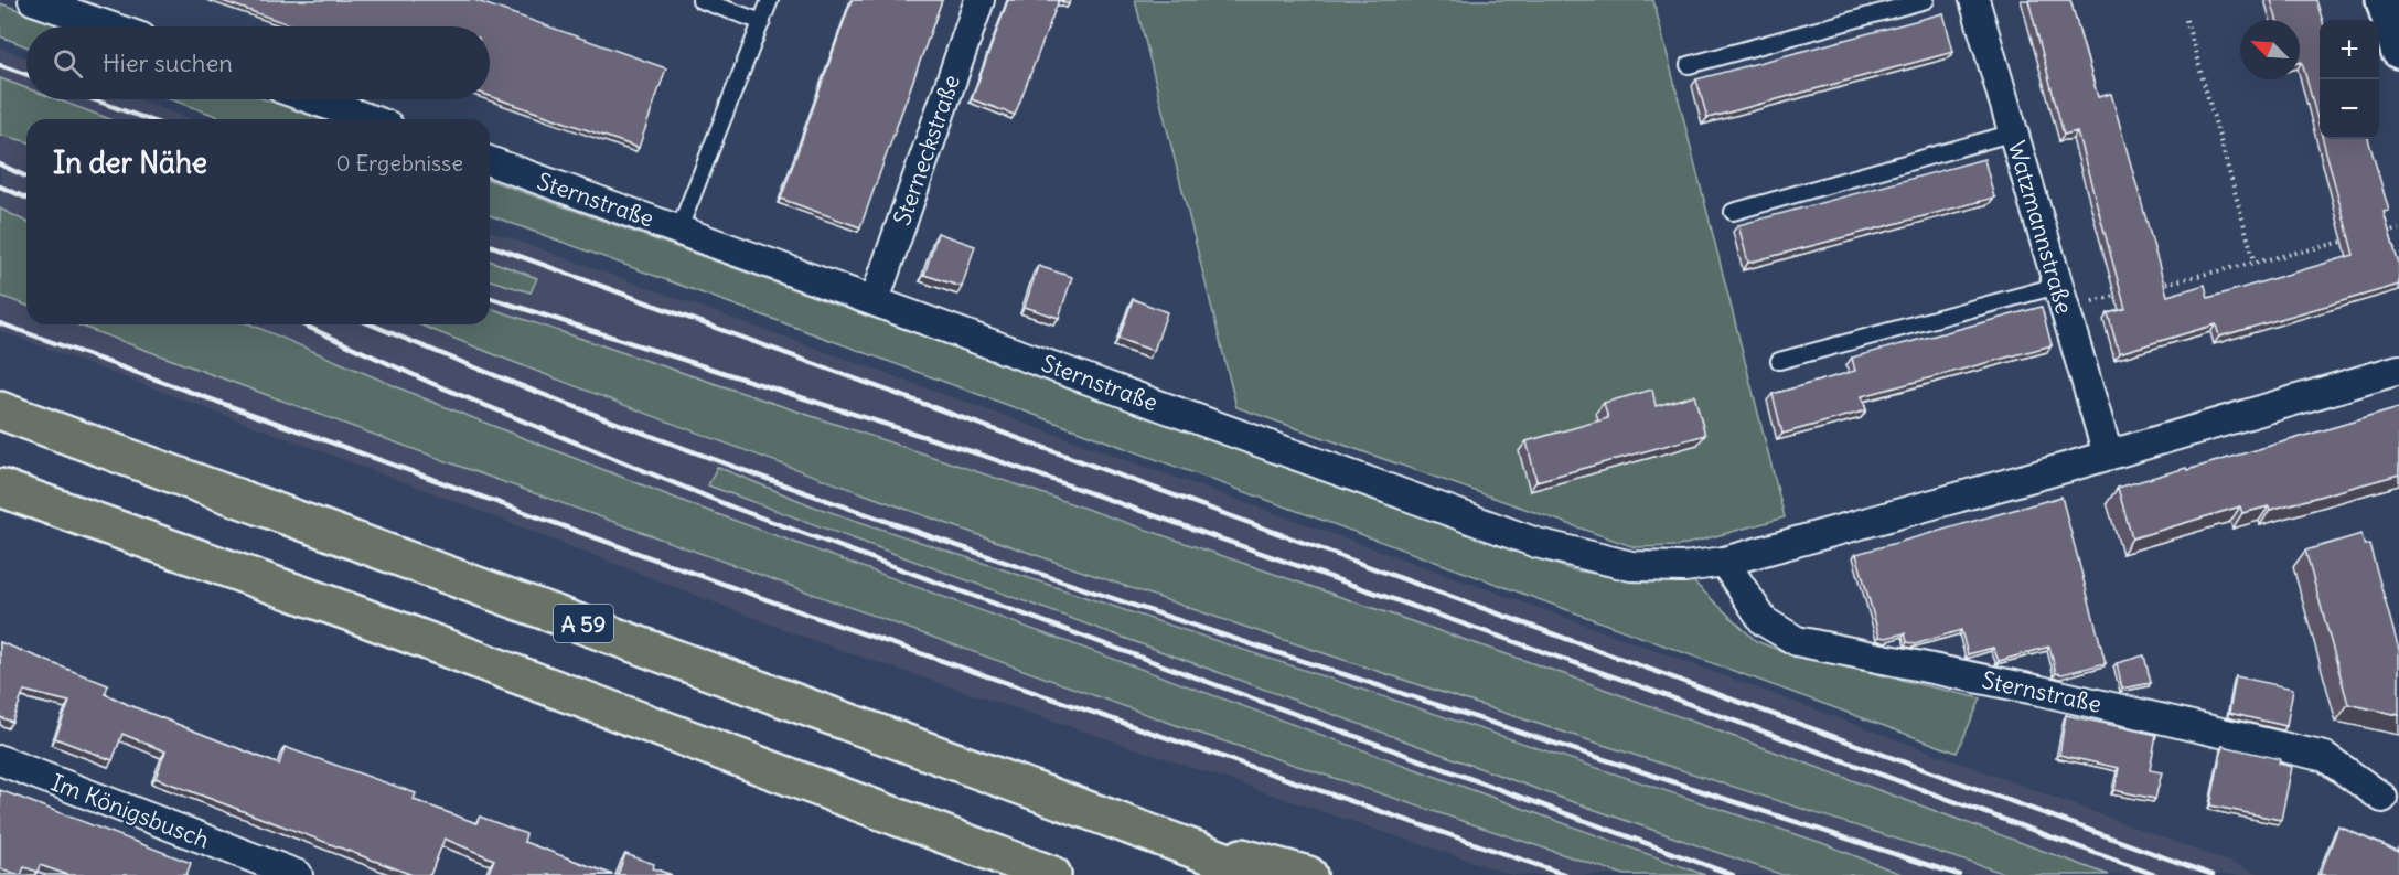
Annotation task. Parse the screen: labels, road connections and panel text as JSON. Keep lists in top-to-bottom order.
{
  "streets": {
    "highway": ["A 59"],
    "street": [
      "Sterneckstraße",
      "Sternstraße",
      "Watzmannstraße",
      "Im Königsbusch"
    ]
  },
  "crossings": [
    ["Sterneckstraße", "Sternstraße"],
    ["Sternstraße", "Watzmannstraße"]
  ],
  "north": "top left",
  "page": {
    "map_buttons": ["+", "−"],
    "search": "Hier suchen",
    "heading": ["In der Nähe", "0 Ergebnisse"]
  }
}
